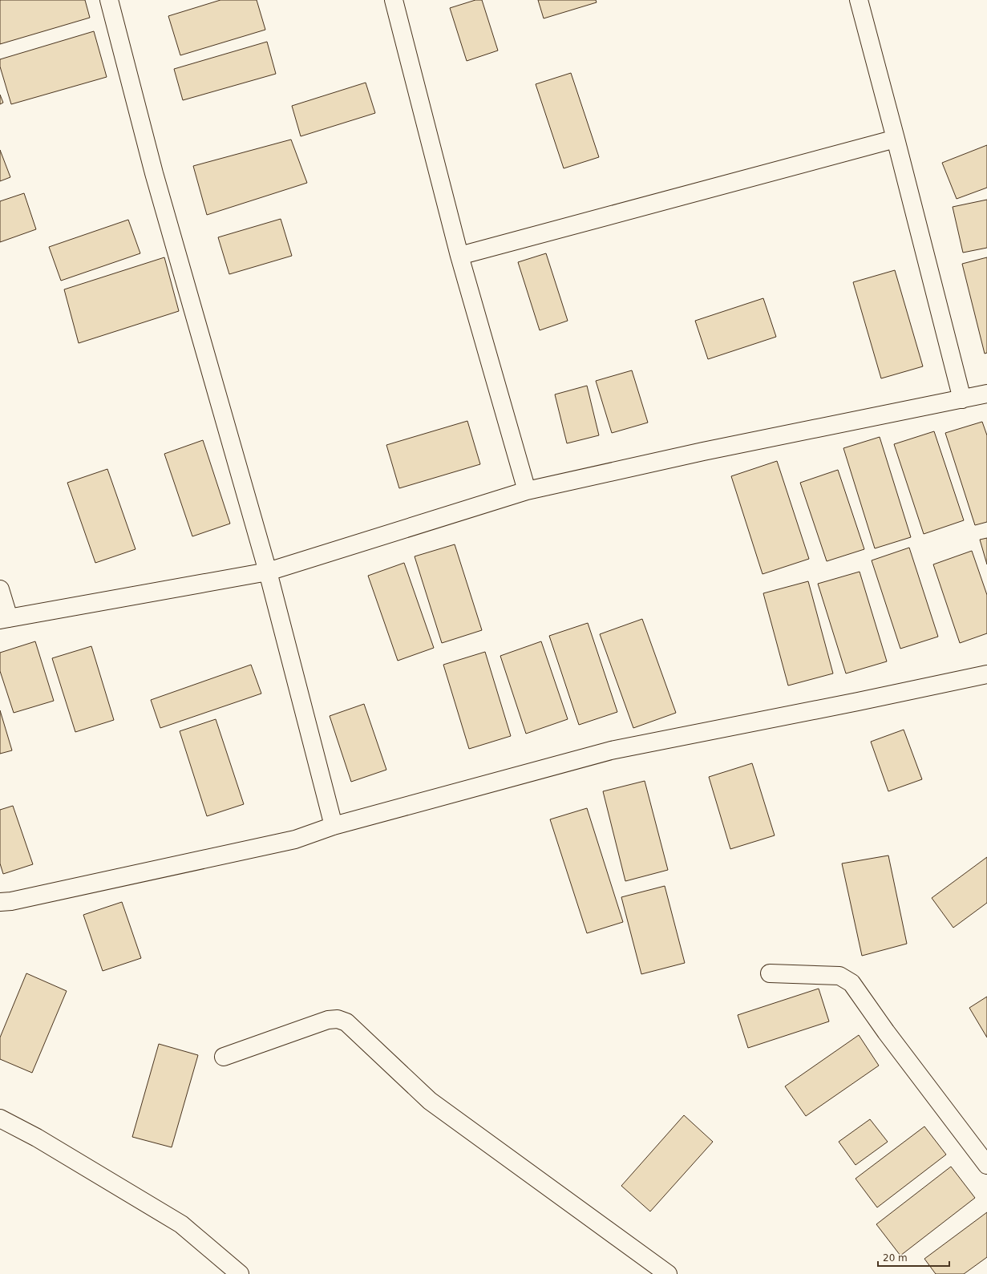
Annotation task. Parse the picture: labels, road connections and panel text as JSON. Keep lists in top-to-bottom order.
{
  "scale_bar": "20 m"
}
